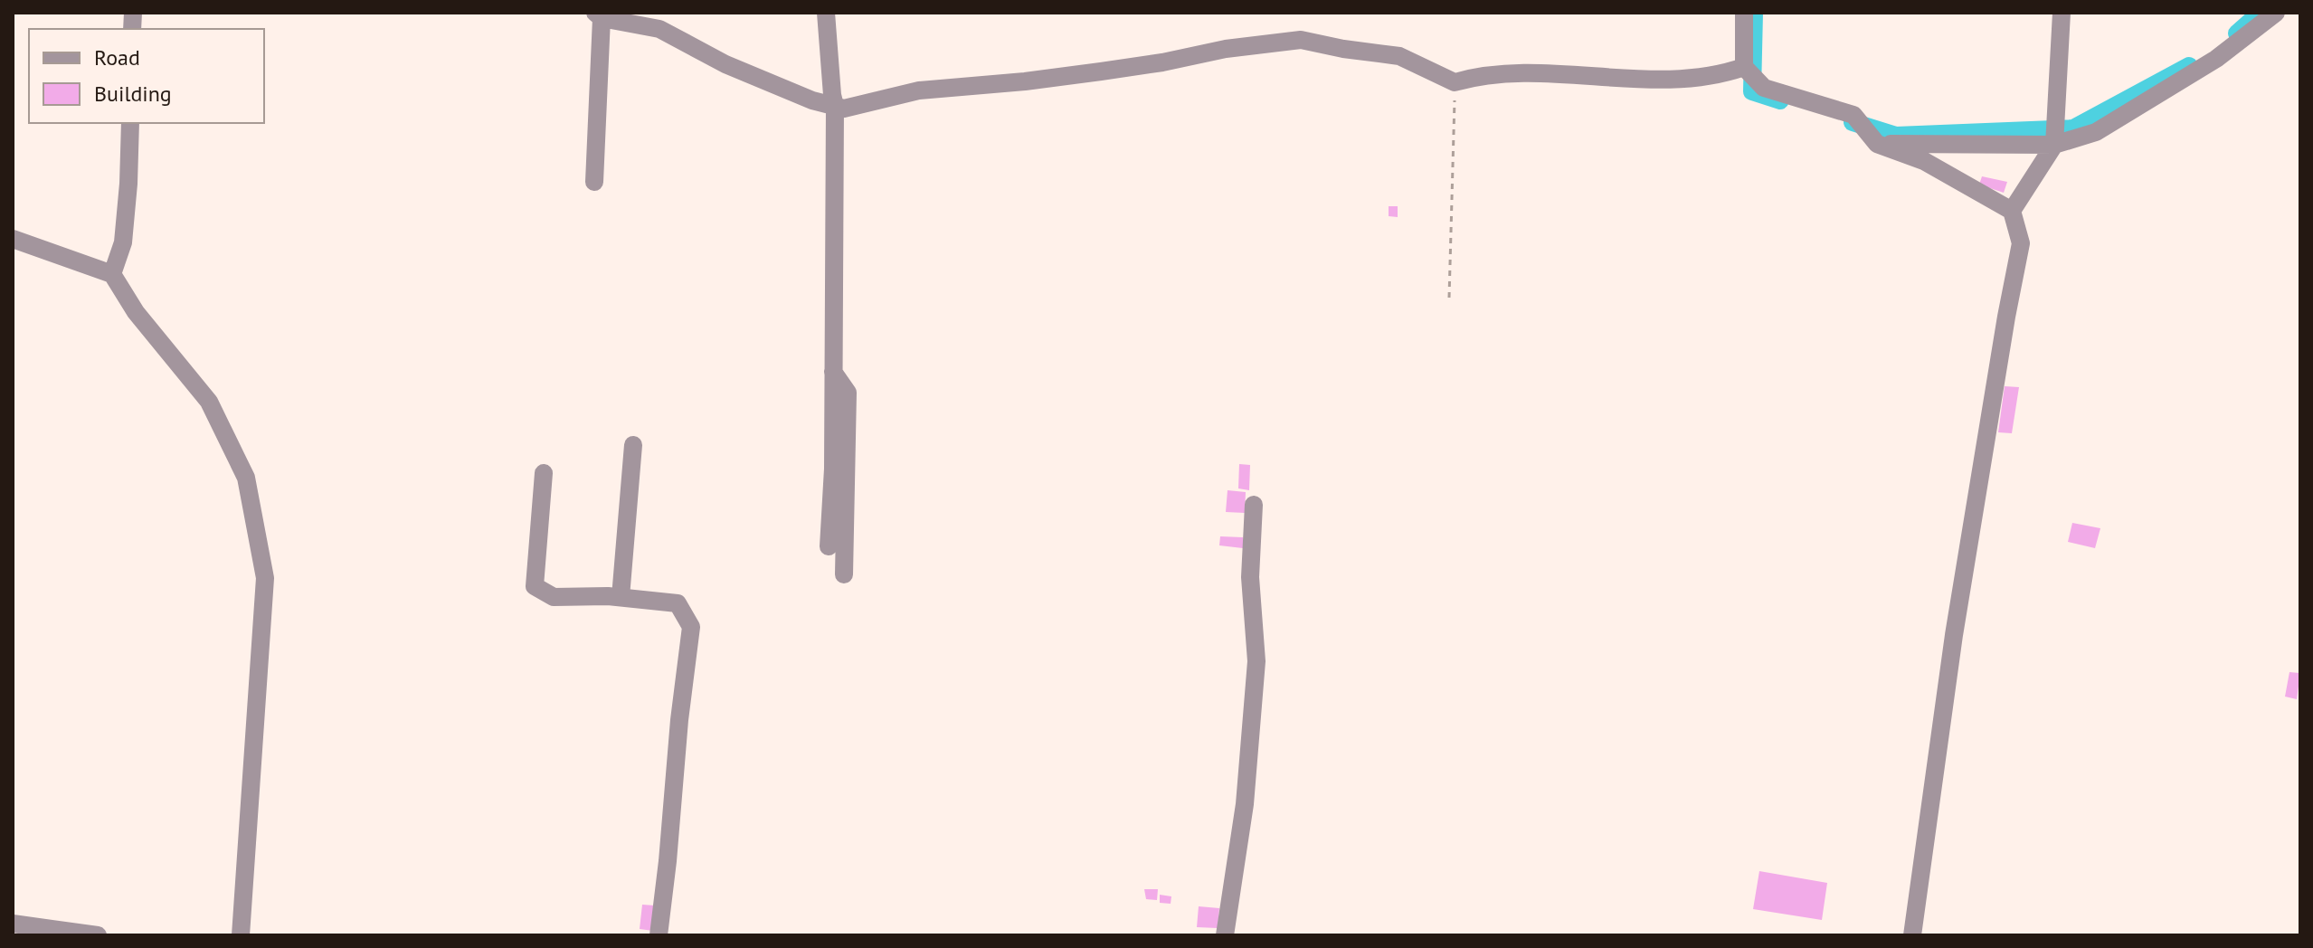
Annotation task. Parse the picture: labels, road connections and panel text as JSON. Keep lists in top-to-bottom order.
{
  "legend": ["Road", "Building"]
}
